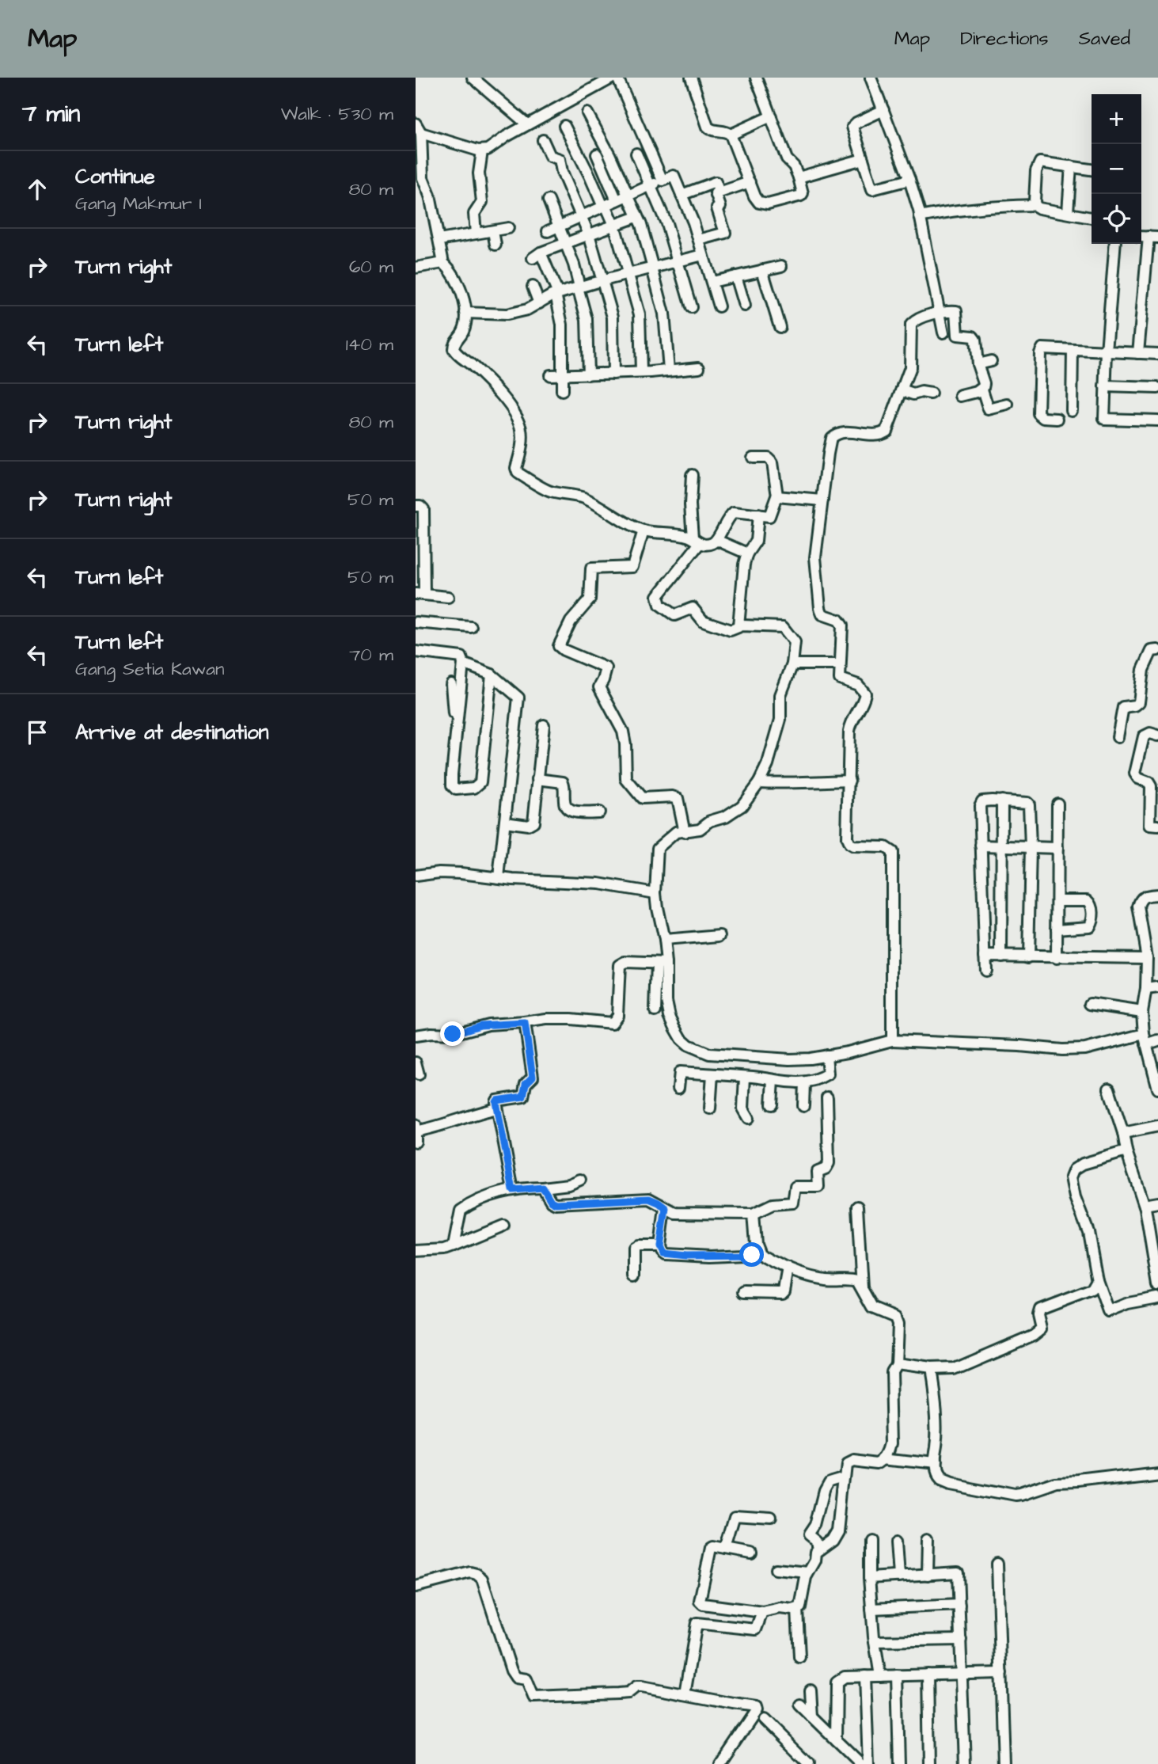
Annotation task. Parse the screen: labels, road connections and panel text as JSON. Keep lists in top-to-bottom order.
{
  "page": {
    "header": "Map",
    "nav": ["Map", "Directions", "Saved"],
    "heading": ["7 min", "Walk · 530 m"],
    "map_buttons": ["+", "−"],
    "list": [
      ["Continue", "Gang Makmur I", "80 m"],
      ["Turn right", "60 m"],
      ["Turn left", "140 m"],
      ["Turn right", "80 m"],
      ["Turn right", "50 m"],
      ["Turn left", "50 m"],
      ["Turn left", "Gang Setia Kawan", "70 m"],
      "Arrive at destination"
    ]
  }
}
